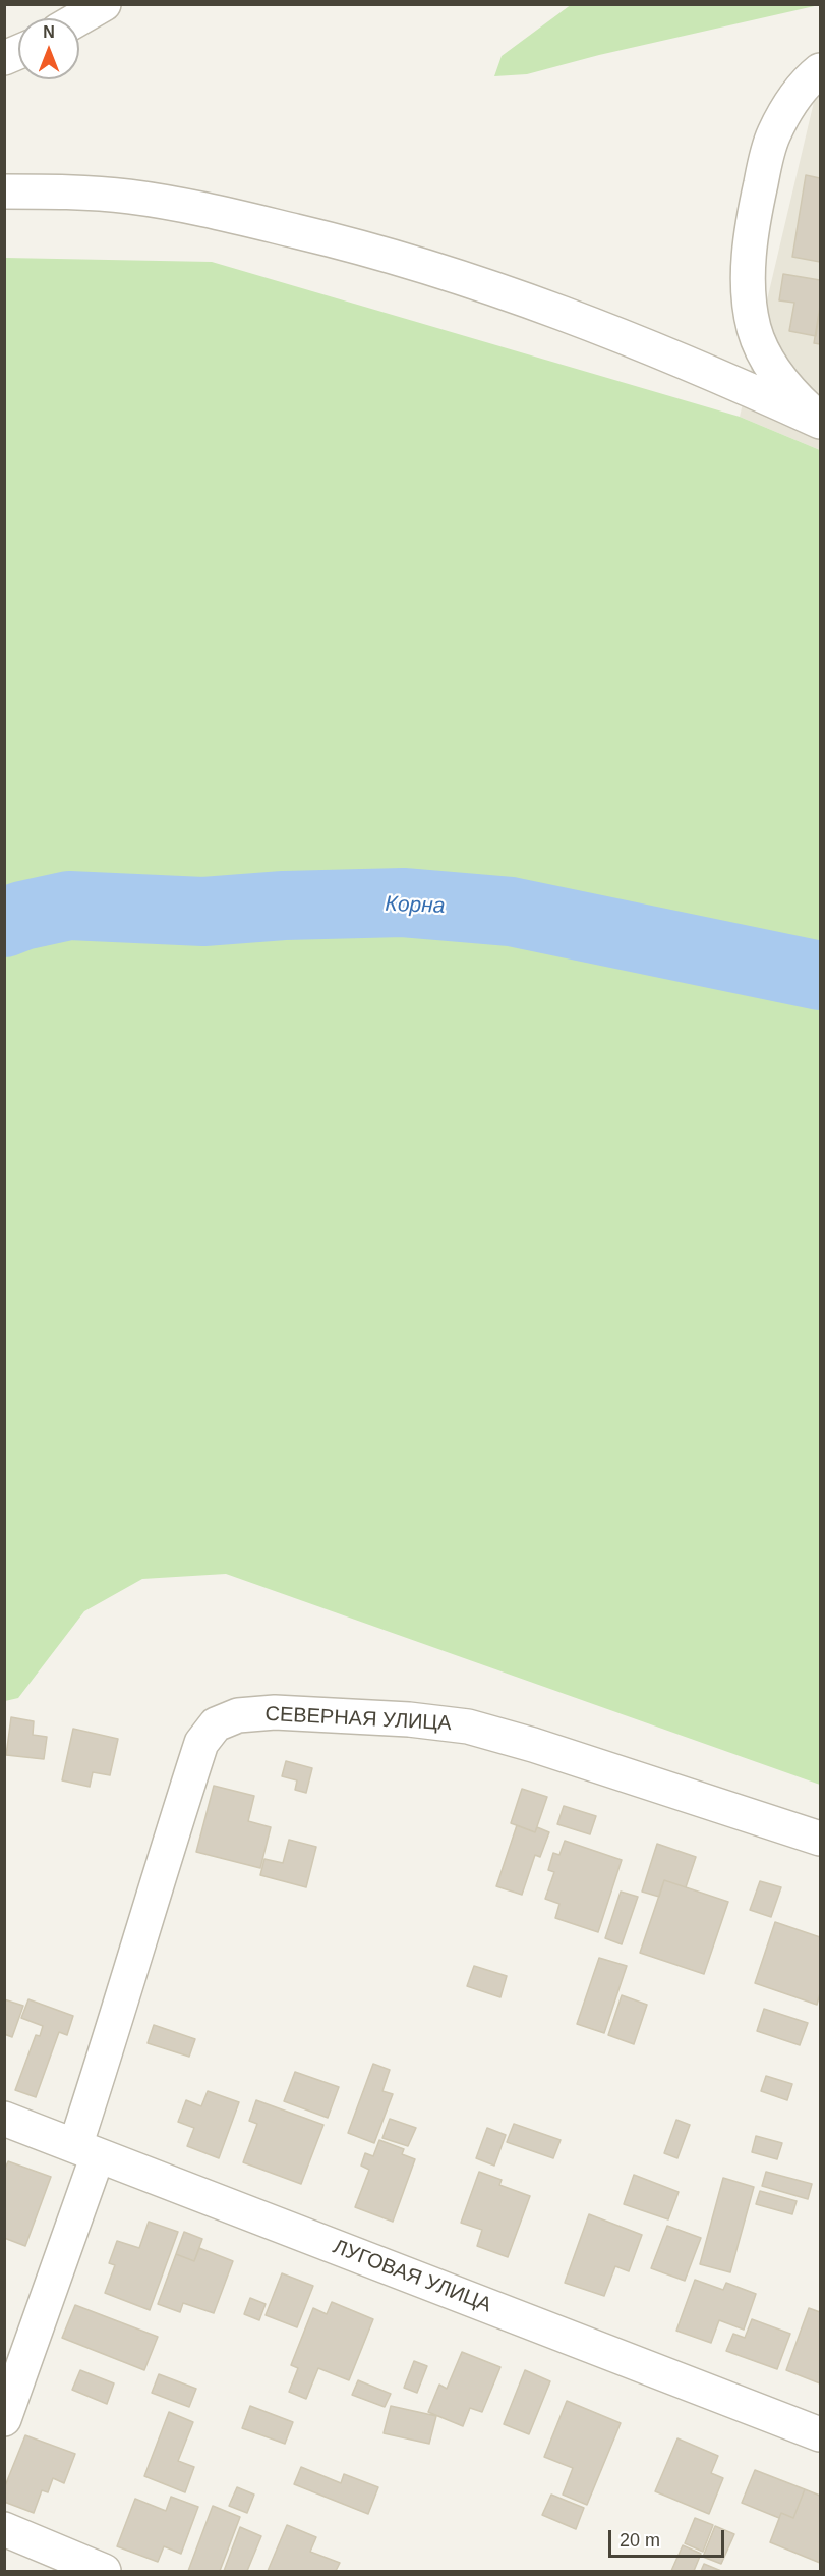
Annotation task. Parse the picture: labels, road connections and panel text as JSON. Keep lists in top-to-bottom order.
{
  "streets": {
    "street": ["СЕВЕРНАЯ УЛИЦА", "ЛУГОВАЯ УЛИЦА"]
  },
  "crossings": [
    ["СЕВЕРНАЯ УЛИЦА", "ЛУГОВАЯ УЛИЦА"]
  ],
  "water": ["Корна"],
  "scale_bar": "20 m",
  "north": "top"
}
